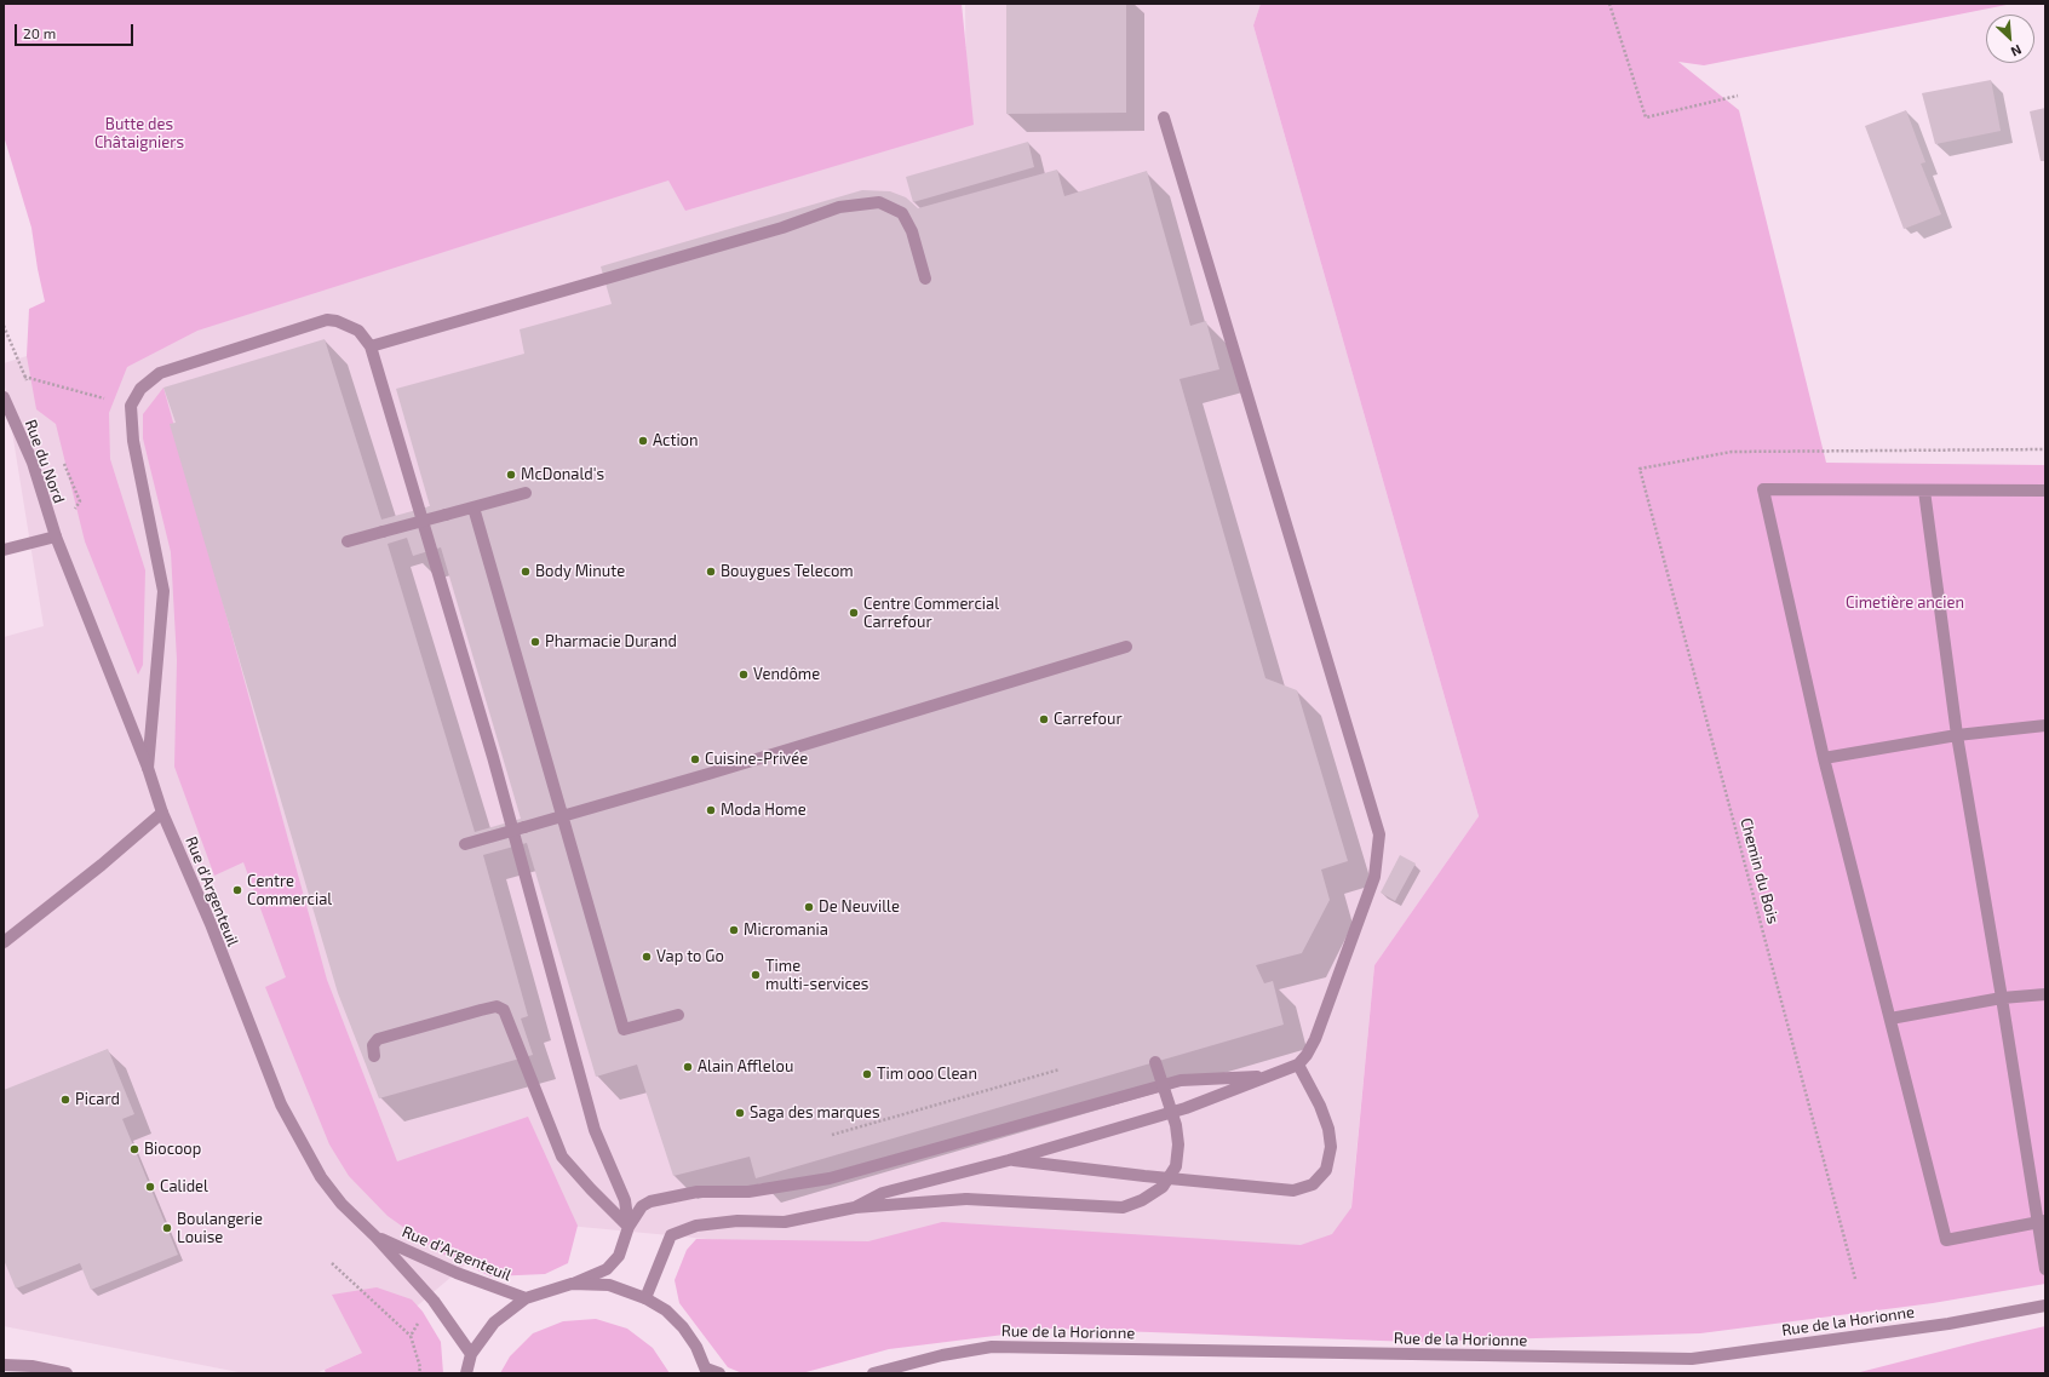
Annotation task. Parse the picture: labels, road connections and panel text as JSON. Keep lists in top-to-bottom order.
{
  "streets": {
    "street": ["Rue du Nord", "Rue d'Argenteuil", "Rue de la Horionne"],
    "path": ["Chemin du Bois"]
  },
  "crossings": [
    ["Rue du Nord", "Rue d'Argenteuil"]
  ],
  "parks": ["Butte des Châtaigniers", "Cimetière ancien"],
  "places": [
    "Action",
    "McDonald's",
    "Body Minute",
    "Bouygues Telecom",
    "Centre Commercial Carrefour",
    "Pharmacie Durand",
    "Vendôme",
    "Carrefour",
    "Cuisine-Privée",
    "Moda Home",
    "Centre Commercial",
    "De Neuville",
    "Micromania",
    "Vap to Go",
    "Time multi-services",
    "Alain Afflelou",
    "Tim ooo Clean",
    "Picard",
    "Saga des marques",
    "Biocoop",
    "Calidel",
    "Boulangerie Louise"
  ],
  "scale_bar": "20 m",
  "north": "bottom right"
}
